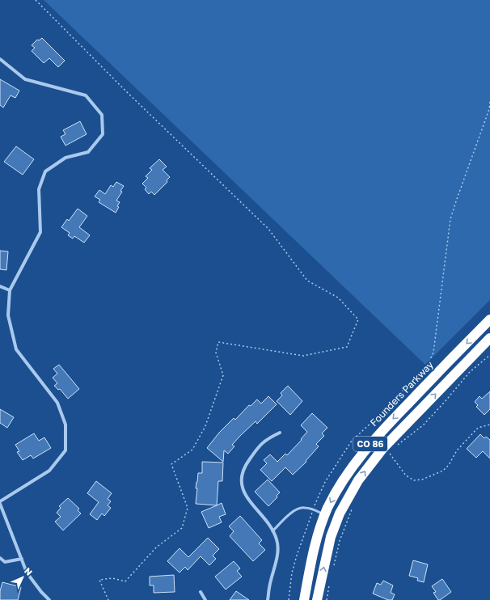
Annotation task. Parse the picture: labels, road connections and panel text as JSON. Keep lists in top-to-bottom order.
{
  "streets": {
    "highway": ["Founders Parkway", "CO 86"]
  },
  "north": "top right"
}
